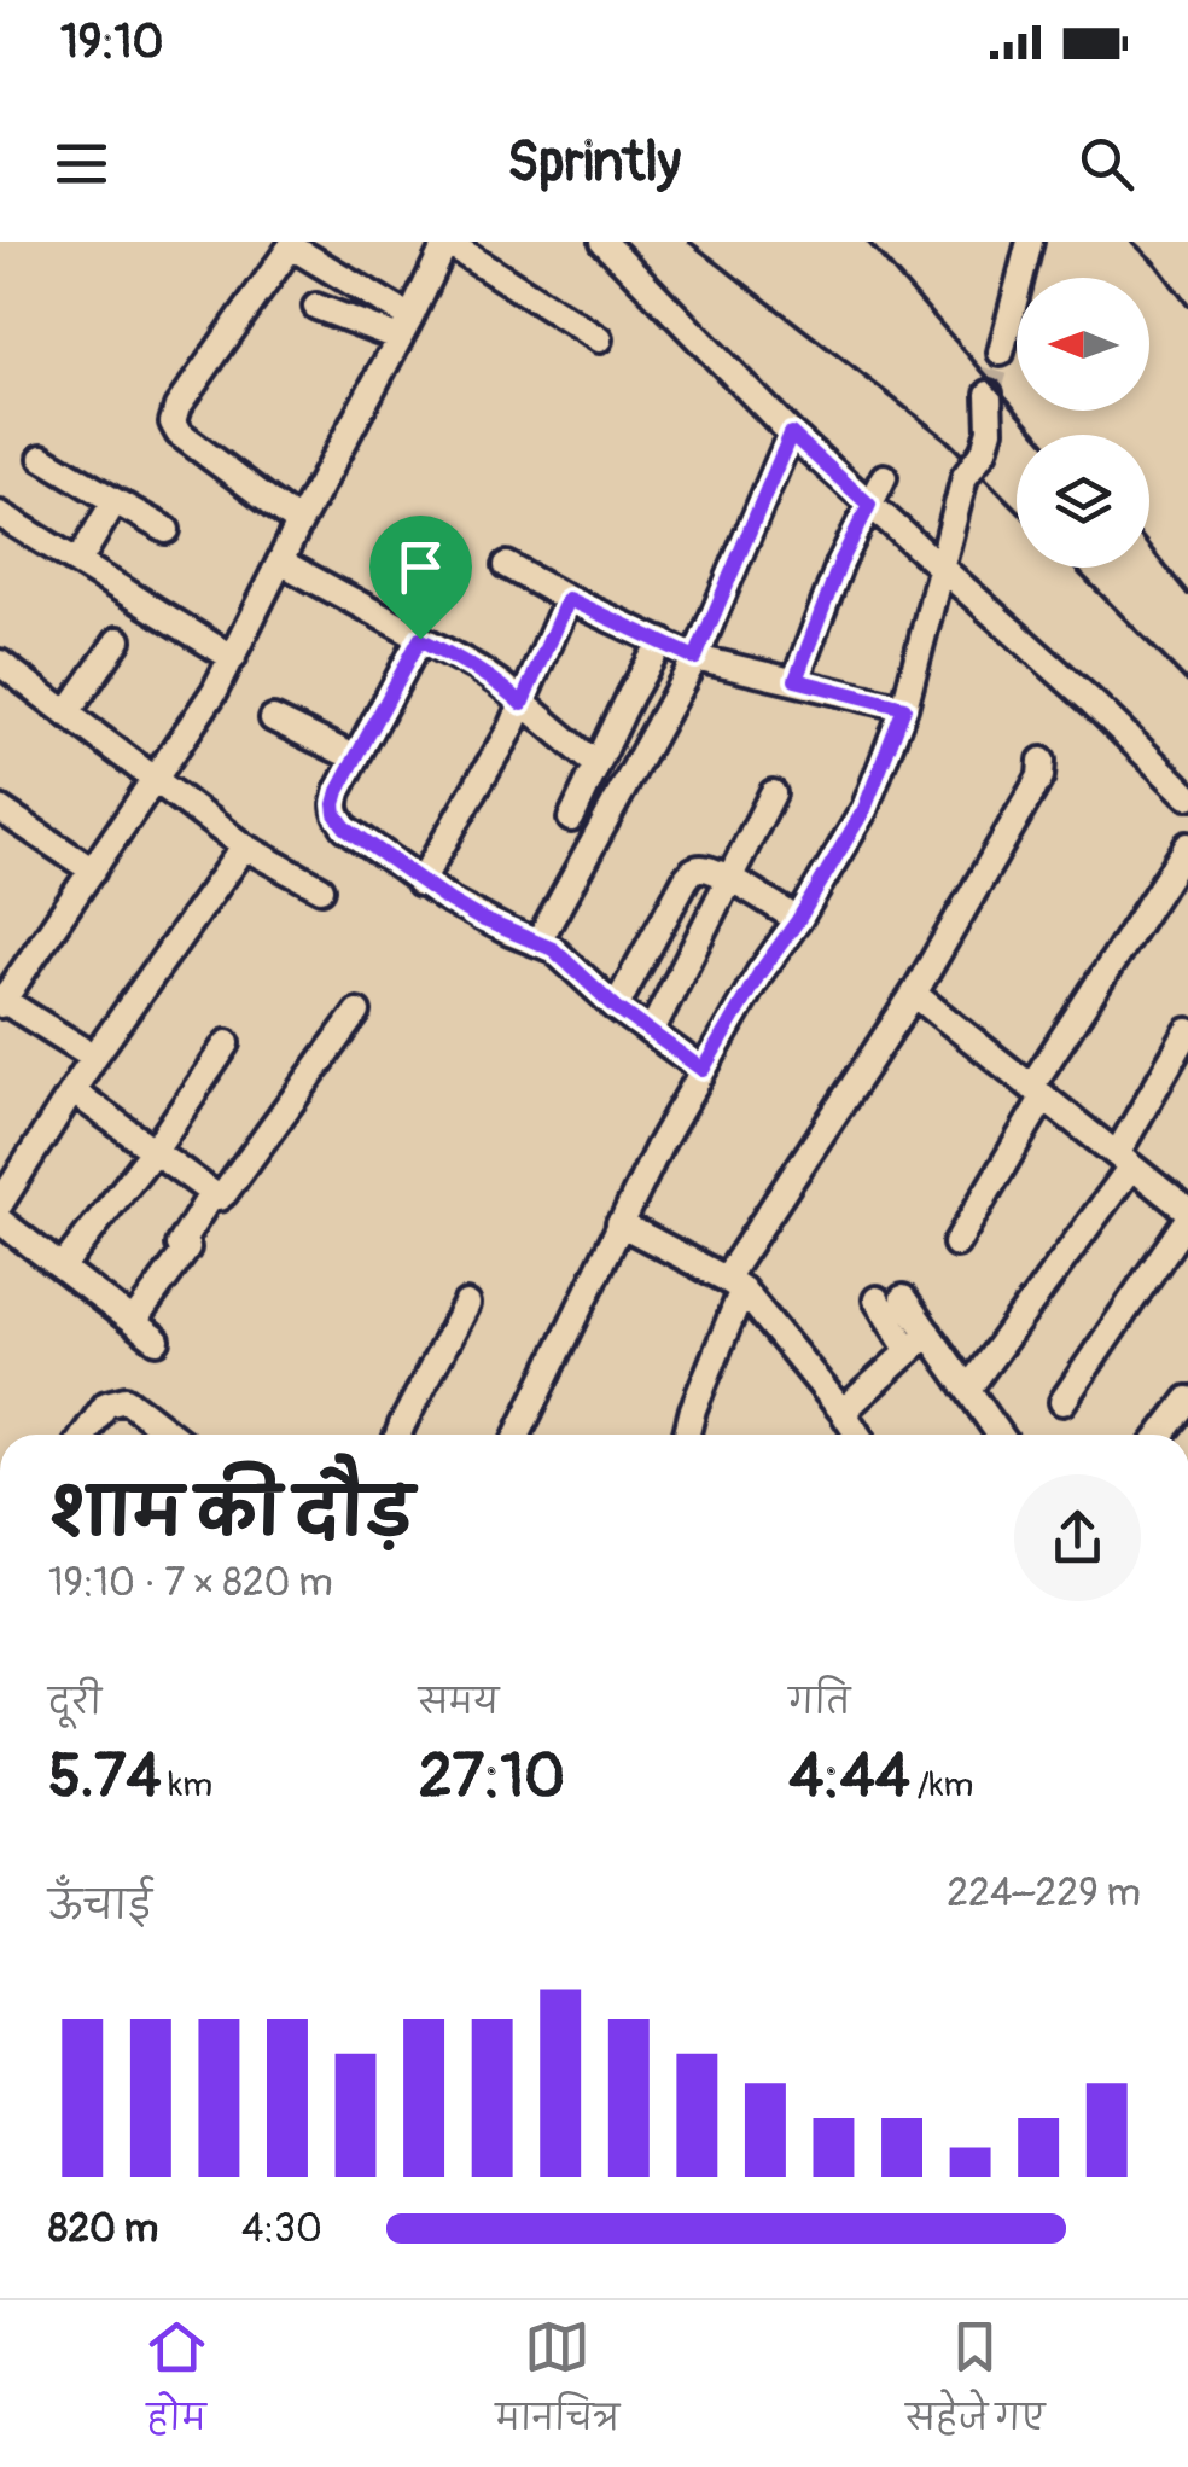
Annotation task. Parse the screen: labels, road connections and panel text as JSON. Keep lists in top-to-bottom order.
{
  "north": "left",
  "page": {
    "status": "19:10",
    "header": "Sprintly",
    "heading": ["शाम की दौड़", "19:10 · 7 × 820 m"],
    "stats": [
      ["दूरी", "5.74 km"],
      ["समय", "27:10"],
      ["गति", "4:44 /km"]
    ],
    "chart": ["ऊँचाई", "224–229 m"],
    "list": [
      {
        "name": "820 m",
        "note": "4:30"
      }
    ],
    "tabs": ["होम", "मानचित्र", "सहेजे गए"]
  }
}
